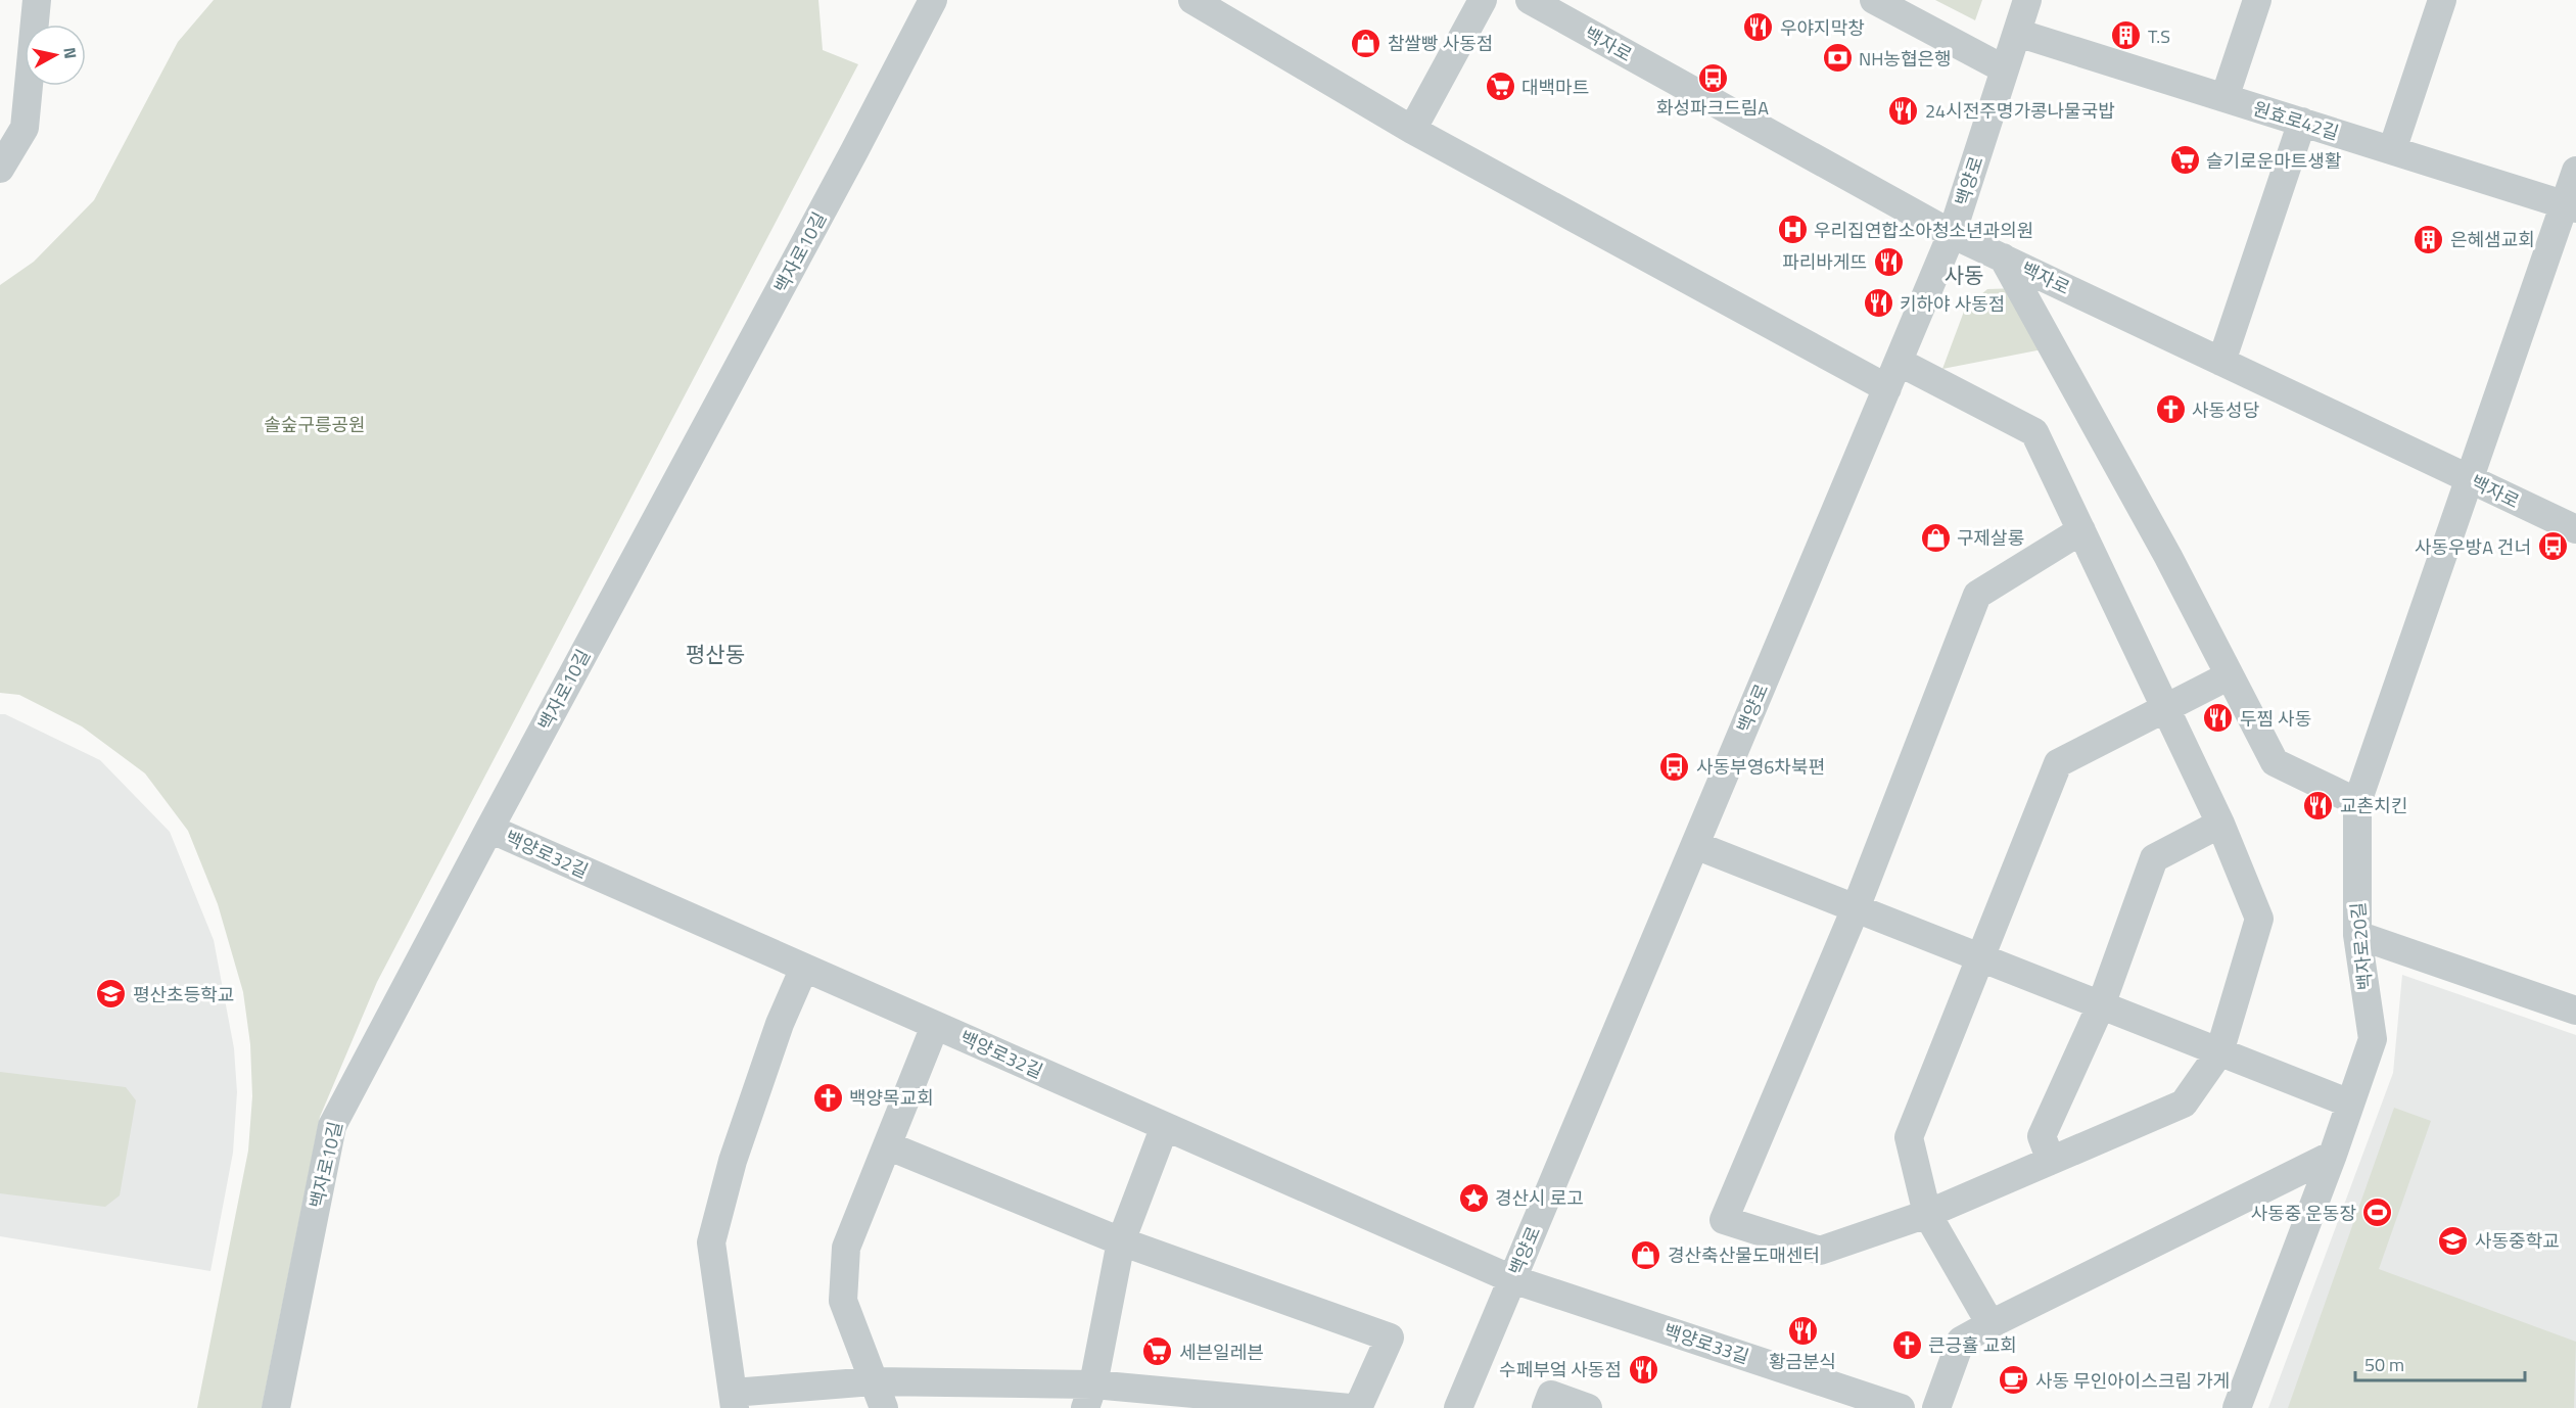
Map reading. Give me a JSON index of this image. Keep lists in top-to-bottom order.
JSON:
{
  "streets": {
    "street": [
      "백자로",
      "원효로42길",
      "백양로",
      "백자로10길",
      "백양로32길",
      "백자로20길",
      "백양로33길"
    ]
  },
  "crossings": [
    ["백자로", "백양로"],
    ["백자로", "백자로20길"],
    ["원효로42길", "백양로"],
    ["원효로42길", "백자로20길"],
    ["백양로", "백양로32길"],
    ["백양로", "백양로33길"],
    ["백자로10길", "백양로32길"],
    ["백양로32길", "백양로33길"]
  ],
  "districts": ["사동", "평산동"],
  "parks": ["솔숲구릉공원"],
  "places": {
    "restaurant": [
      "우야지막창",
      "24시전주명가콩나물국밥",
      "파리바게뜨",
      "키하야 사동점",
      "두찜 사동",
      "교촌치킨",
      "황금분식",
      "수페부엌 사동점"
    ],
    "building": ["T.S", "은혜샘교회"],
    "shop": ["참쌀빵 사동점", "구제살롱", "경산축산물도매센터"],
    "bank": ["NH농협은행"],
    "bus stop": ["화성파크드림A", "사동우방A 건너", "사동부영6차북편"],
    "supermarket": ["대백마트", "슬기로운마트생활", "세븐일레븐"],
    "hospital": ["우리집연합소아청소년과의원"],
    "church": ["사동성당", "백양목교회", "큰긍휼 교회"],
    "school or university": ["평산초등학교", "사동중학교"],
    "place": ["경산시 로고"],
    "sports": ["사동중 운동장"],
    "cafe": ["사동 무인아이스크림 가게"]
  },
  "scale_bar": "50 m",
  "north": "right"
}
